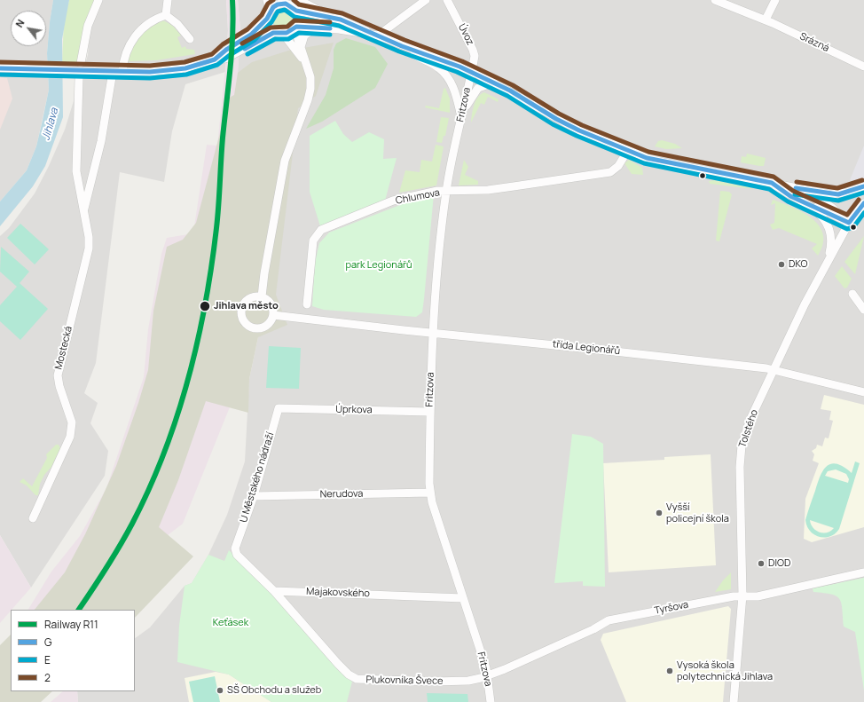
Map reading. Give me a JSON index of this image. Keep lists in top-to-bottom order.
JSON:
{
  "streets": {
    "street": [
      "Úvoz",
      "Srázná",
      "Fritzova",
      "Chlumova",
      "Mostecká",
      "třída Legionářů",
      "Úprkova",
      "Tolstého",
      "U Městského nádraží",
      "Nerudova",
      "Majakovského",
      "Tyršova",
      "Plukovníka Švece"
    ]
  },
  "crossings": [
    ["Úvoz", "Fritzova"],
    ["Fritzova", "Chlumova"],
    ["Fritzova", "třída Legionářů"],
    ["Fritzova", "Úprkova"],
    ["Fritzova", "Nerudova"],
    ["Fritzova", "Majakovského"],
    ["Fritzova", "Tyršova"],
    ["Fritzova", "Plukovníka Švece"],
    ["třída Legionářů", "Tolstého"],
    ["Úprkova", "U Městského nádraží"],
    ["Tolstého", "Tyršova"],
    ["U Městského nádraží", "Nerudova"],
    ["U Městského nádraží", "Majakovského"],
    ["U Městského nádraží", "Plukovníka Švece"],
    ["Majakovského", "Plukovníka Švece"],
    ["Tyršova", "Plukovníka Švece"]
  ],
  "water": ["Jihlava"],
  "parks": ["park Legionářů", "Keťásek"],
  "places": [
    "DKO",
    "Jihlava město",
    "Vyšší policejní škola",
    "DIOD",
    "Vysoká škola polytechnická Jihlava",
    "SŠ Obchodu a služeb"
  ],
  "lines": [
    "rail line R11",
    "transit line 2",
    "transit line G",
    "transit line E"
  ],
  "legend": [
    "Railway R11",
    "G",
    "E",
    "2"
  ],
  "north": "top left"
}
